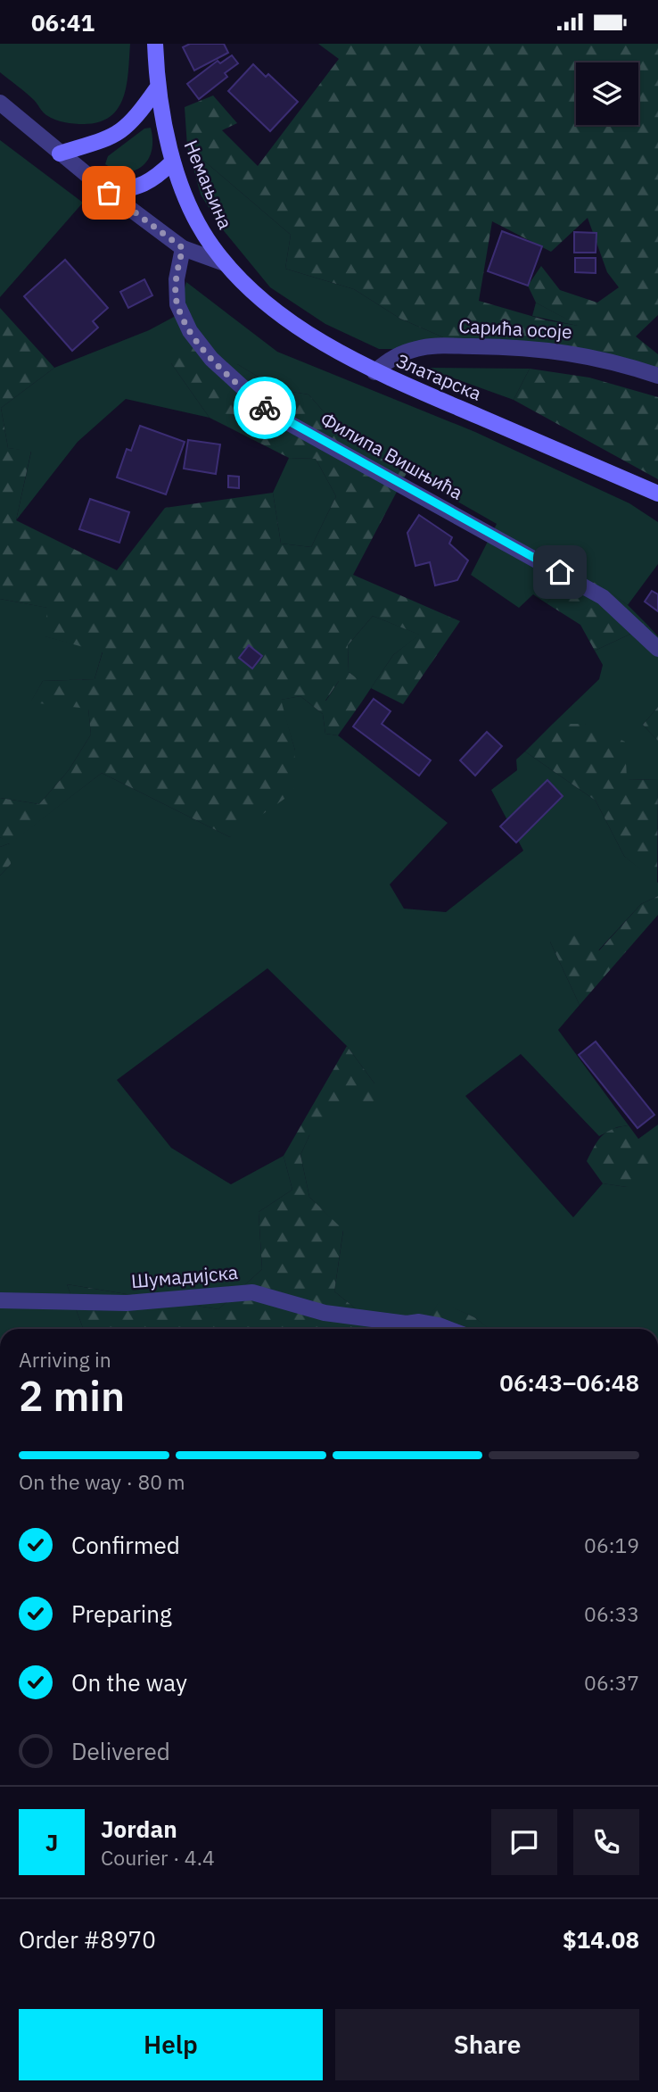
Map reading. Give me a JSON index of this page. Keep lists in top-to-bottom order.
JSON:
{
  "streets": {
    "main road": ["Немањина", "Златарска"],
    "street": ["Сарића осоје", "Филипа Вишњића", "Шумадијска"]
  },
  "crossings": [
    ["Немањина", "Златарска"],
    ["Сарића осоје", "Златарска"]
  ],
  "page": {
    "status": "06:41",
    "heading": ["2 min", "Arriving in", "06:43–06:48"],
    "panel": [
      "Jordan",
      "Courier · 4.4",
      "Order #8970",
      "$14.08"
    ],
    "bar": "On the way · 80 m",
    "list": [
      ["Confirmed", "06:19"],
      ["Preparing", "06:33"],
      ["On the way", "06:37"],
      "Delivered"
    ],
    "round": "J",
    "buttons": ["Help", "Share"]
  }
}
